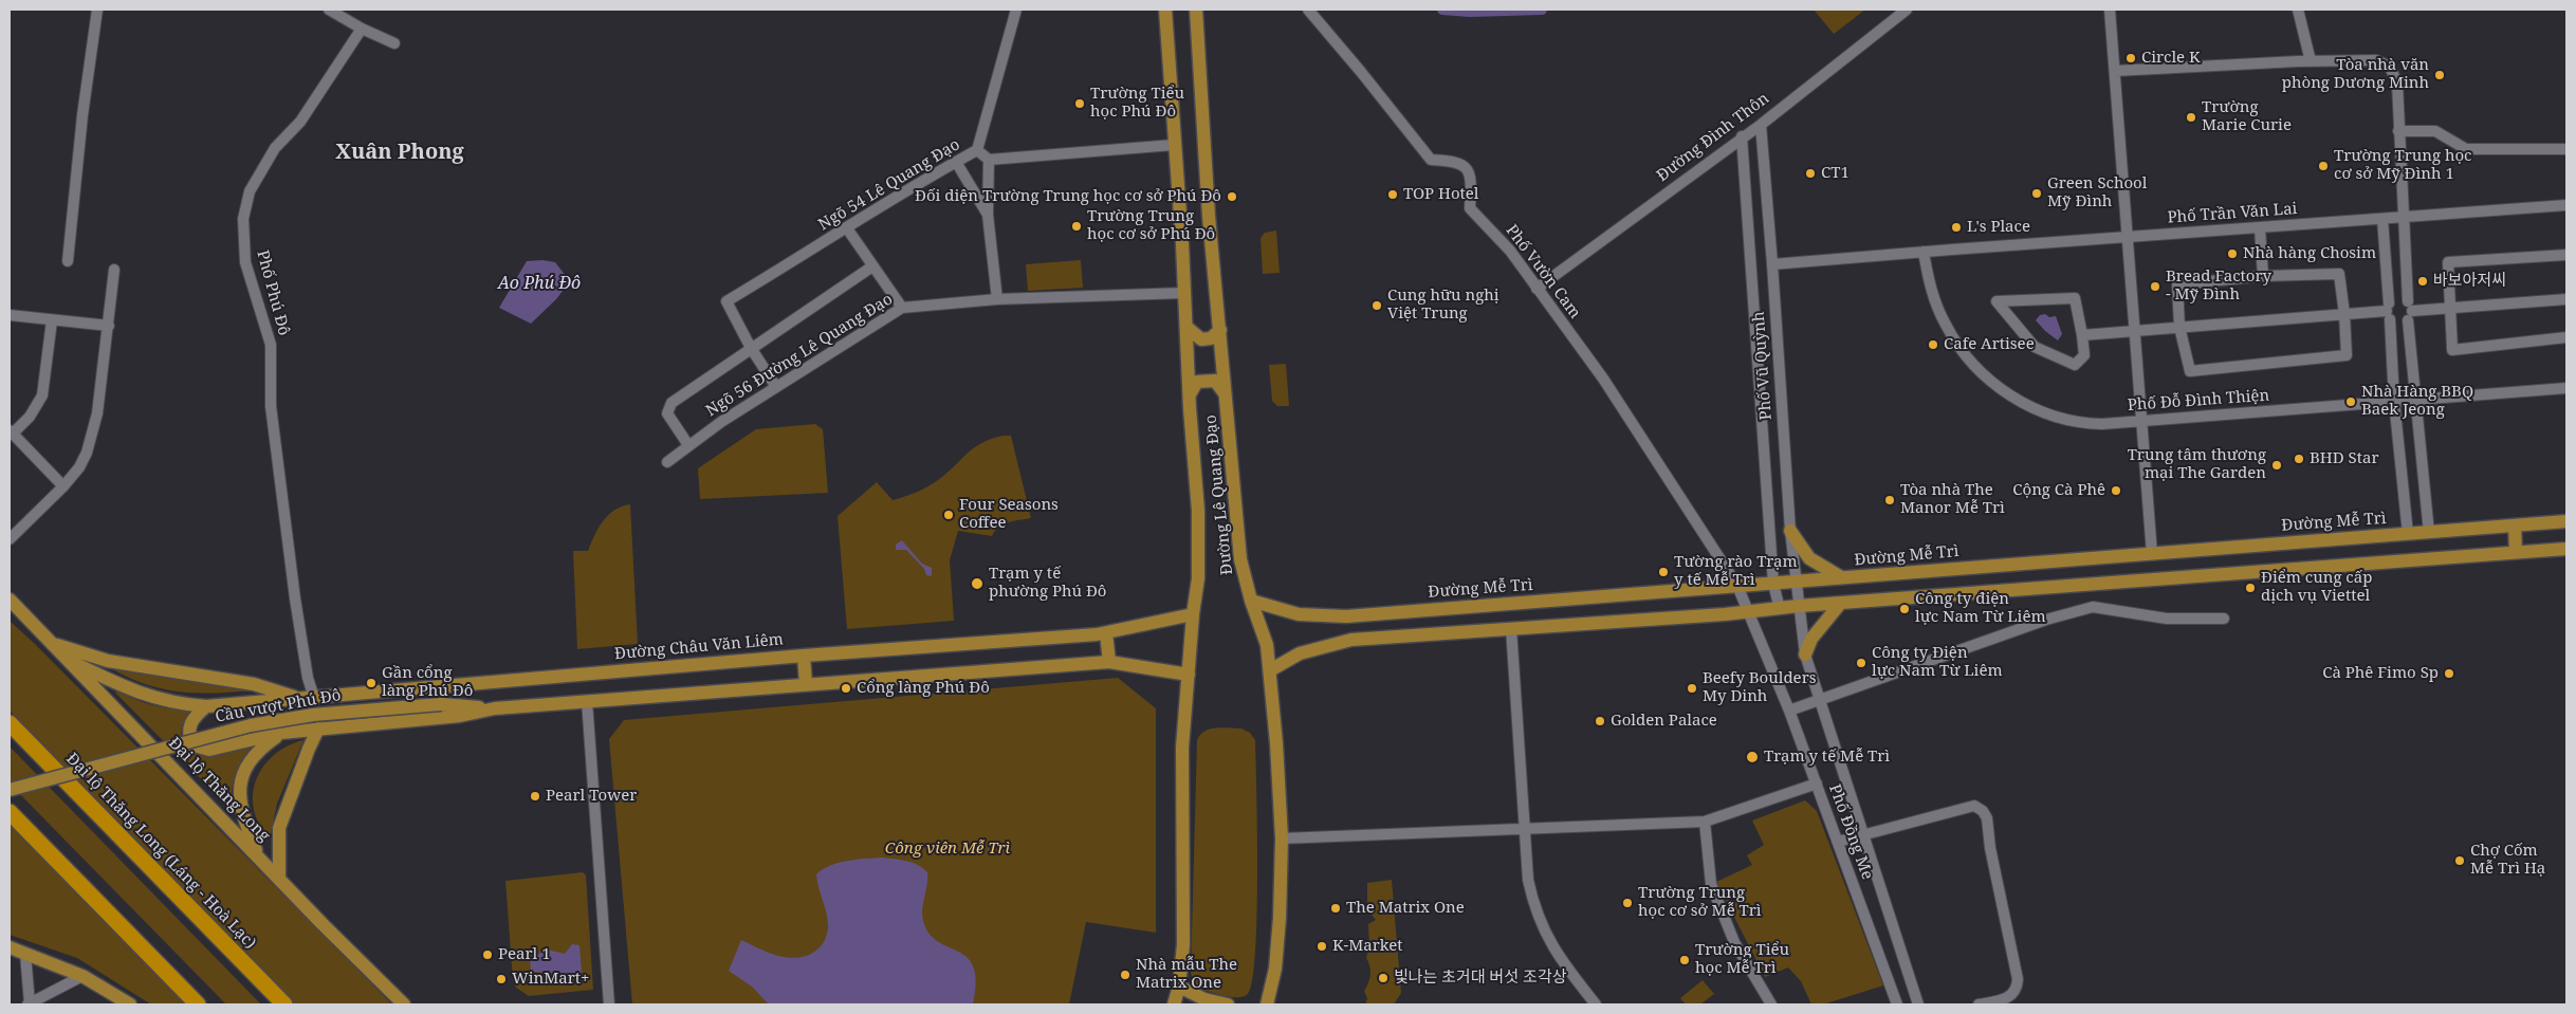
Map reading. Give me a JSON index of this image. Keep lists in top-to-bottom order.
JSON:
{
  "streets": {
    "highway": ["Đại lộ Thăng Long (Láng - Hoà Lạc)"],
    "main road": [
      "Đường Lê Quang Đạo",
      "Đường Mễ Trì",
      "Đường Châu Văn Liêm",
      "Cầu vượt Phú Đô",
      "Đại lộ Thăng Long"
    ],
    "street": [
      "Đường Đình Thôn",
      "Ngõ 54 Lê Quang Đạo",
      "Phố Trần Văn Lai",
      "Phố Vườn Cam",
      "Phố Phú Đô",
      "Ngõ 56 Đường Lê Quang Đạo",
      "Phố Vũ Quỳnh",
      "Phố Đỗ Đình Thiện",
      "Phố Đồng Me"
    ]
  },
  "crossings": [
    ["Đường Đình Thôn", "Phố Vườn Cam"],
    ["Đường Đình Thôn", "Phố Vũ Quỳnh"],
    ["Ngõ 54 Lê Quang Đạo", "Ngõ 56 Đường Lê Quang Đạo"],
    ["Phố Trần Văn Lai", "Phố Vũ Quỳnh"],
    ["Phố Trần Văn Lai", "Phố Đỗ Đình Thiện"],
    ["Phố Vườn Cam", "Đường Mễ Trì"],
    ["Phố Vườn Cam", "Phố Đồng Me"],
    ["Phố Phú Đô", "Đường Châu Văn Liêm"],
    ["Ngõ 56 Đường Lê Quang Đạo", "Đường Lê Quang Đạo"],
    ["Phố Vũ Quỳnh", "Đường Mễ Trì"],
    ["Phố Vũ Quỳnh", "Phố Đồng Me"],
    ["Đường Lê Quang Đạo", "Đường Mễ Trì"],
    ["Đường Lê Quang Đạo", "Đường Châu Văn Liêm"],
    ["Đường Châu Văn Liêm", "Đại lộ Thăng Long"]
  ],
  "districts": ["Xuân Phong"],
  "water": ["Ao Phú Đô"],
  "parks": ["Công viên Mễ Trì"],
  "places": [
    "Circle K",
    "Tòa nhà văn phòng Dương Minh",
    "Trường Tiểu học Phú Đô",
    "Trường Marie Curie",
    "Trường Trung học cơ sở Mỹ Đình 1",
    "CT1",
    "Green School Mỹ Đình",
    "TOP Hotel",
    "Đối diện Trường Trung học cơ sở Phú Đô",
    "Trường Trung học cơ sở Phú Đô",
    "L's Place",
    "Nhà hàng Chosim",
    "바보아저씨",
    "Bread Factory - Mỹ Đình",
    "Cung hữu nghị Việt Trung",
    "Cafe Artisee",
    "Nhà Hàng BBQ Baek Jeong",
    "BHD Star",
    "Trung tâm thương mại The Garden",
    "Cộng Cà Phê",
    "Tòa nhà The Manor Mễ Trì",
    "Four Seasons Coffee",
    "Tường rào Trạm y tế Mễ Trì",
    "Trạm y tế phường Phú Đô",
    "Điểm cung cấp dịch vụ Viettel",
    "Công ty điện lực Nam Từ Liêm",
    "Công ty Điện lực Nam Từ Liêm",
    "Cà Phê Fimo Sp",
    "Gần cổng làng Phú Đô",
    "Cổng làng Phú Đô",
    "Beefy Boulders My Dinh",
    "Golden Palace",
    "Trạm y tế Mễ Trì",
    "Pearl Tower",
    "Chợ Cốm Mễ Trì Hạ",
    "Trường Trung học cơ sở Mễ Trì",
    "The Matrix One",
    "K-Market",
    "Pearl 1",
    "Trường Tiểu học Mễ Trì",
    "Nhà mẫu The Matrix One",
    "빛나는 초거대 버섯 조각상",
    "WinMart+"
  ]
}
